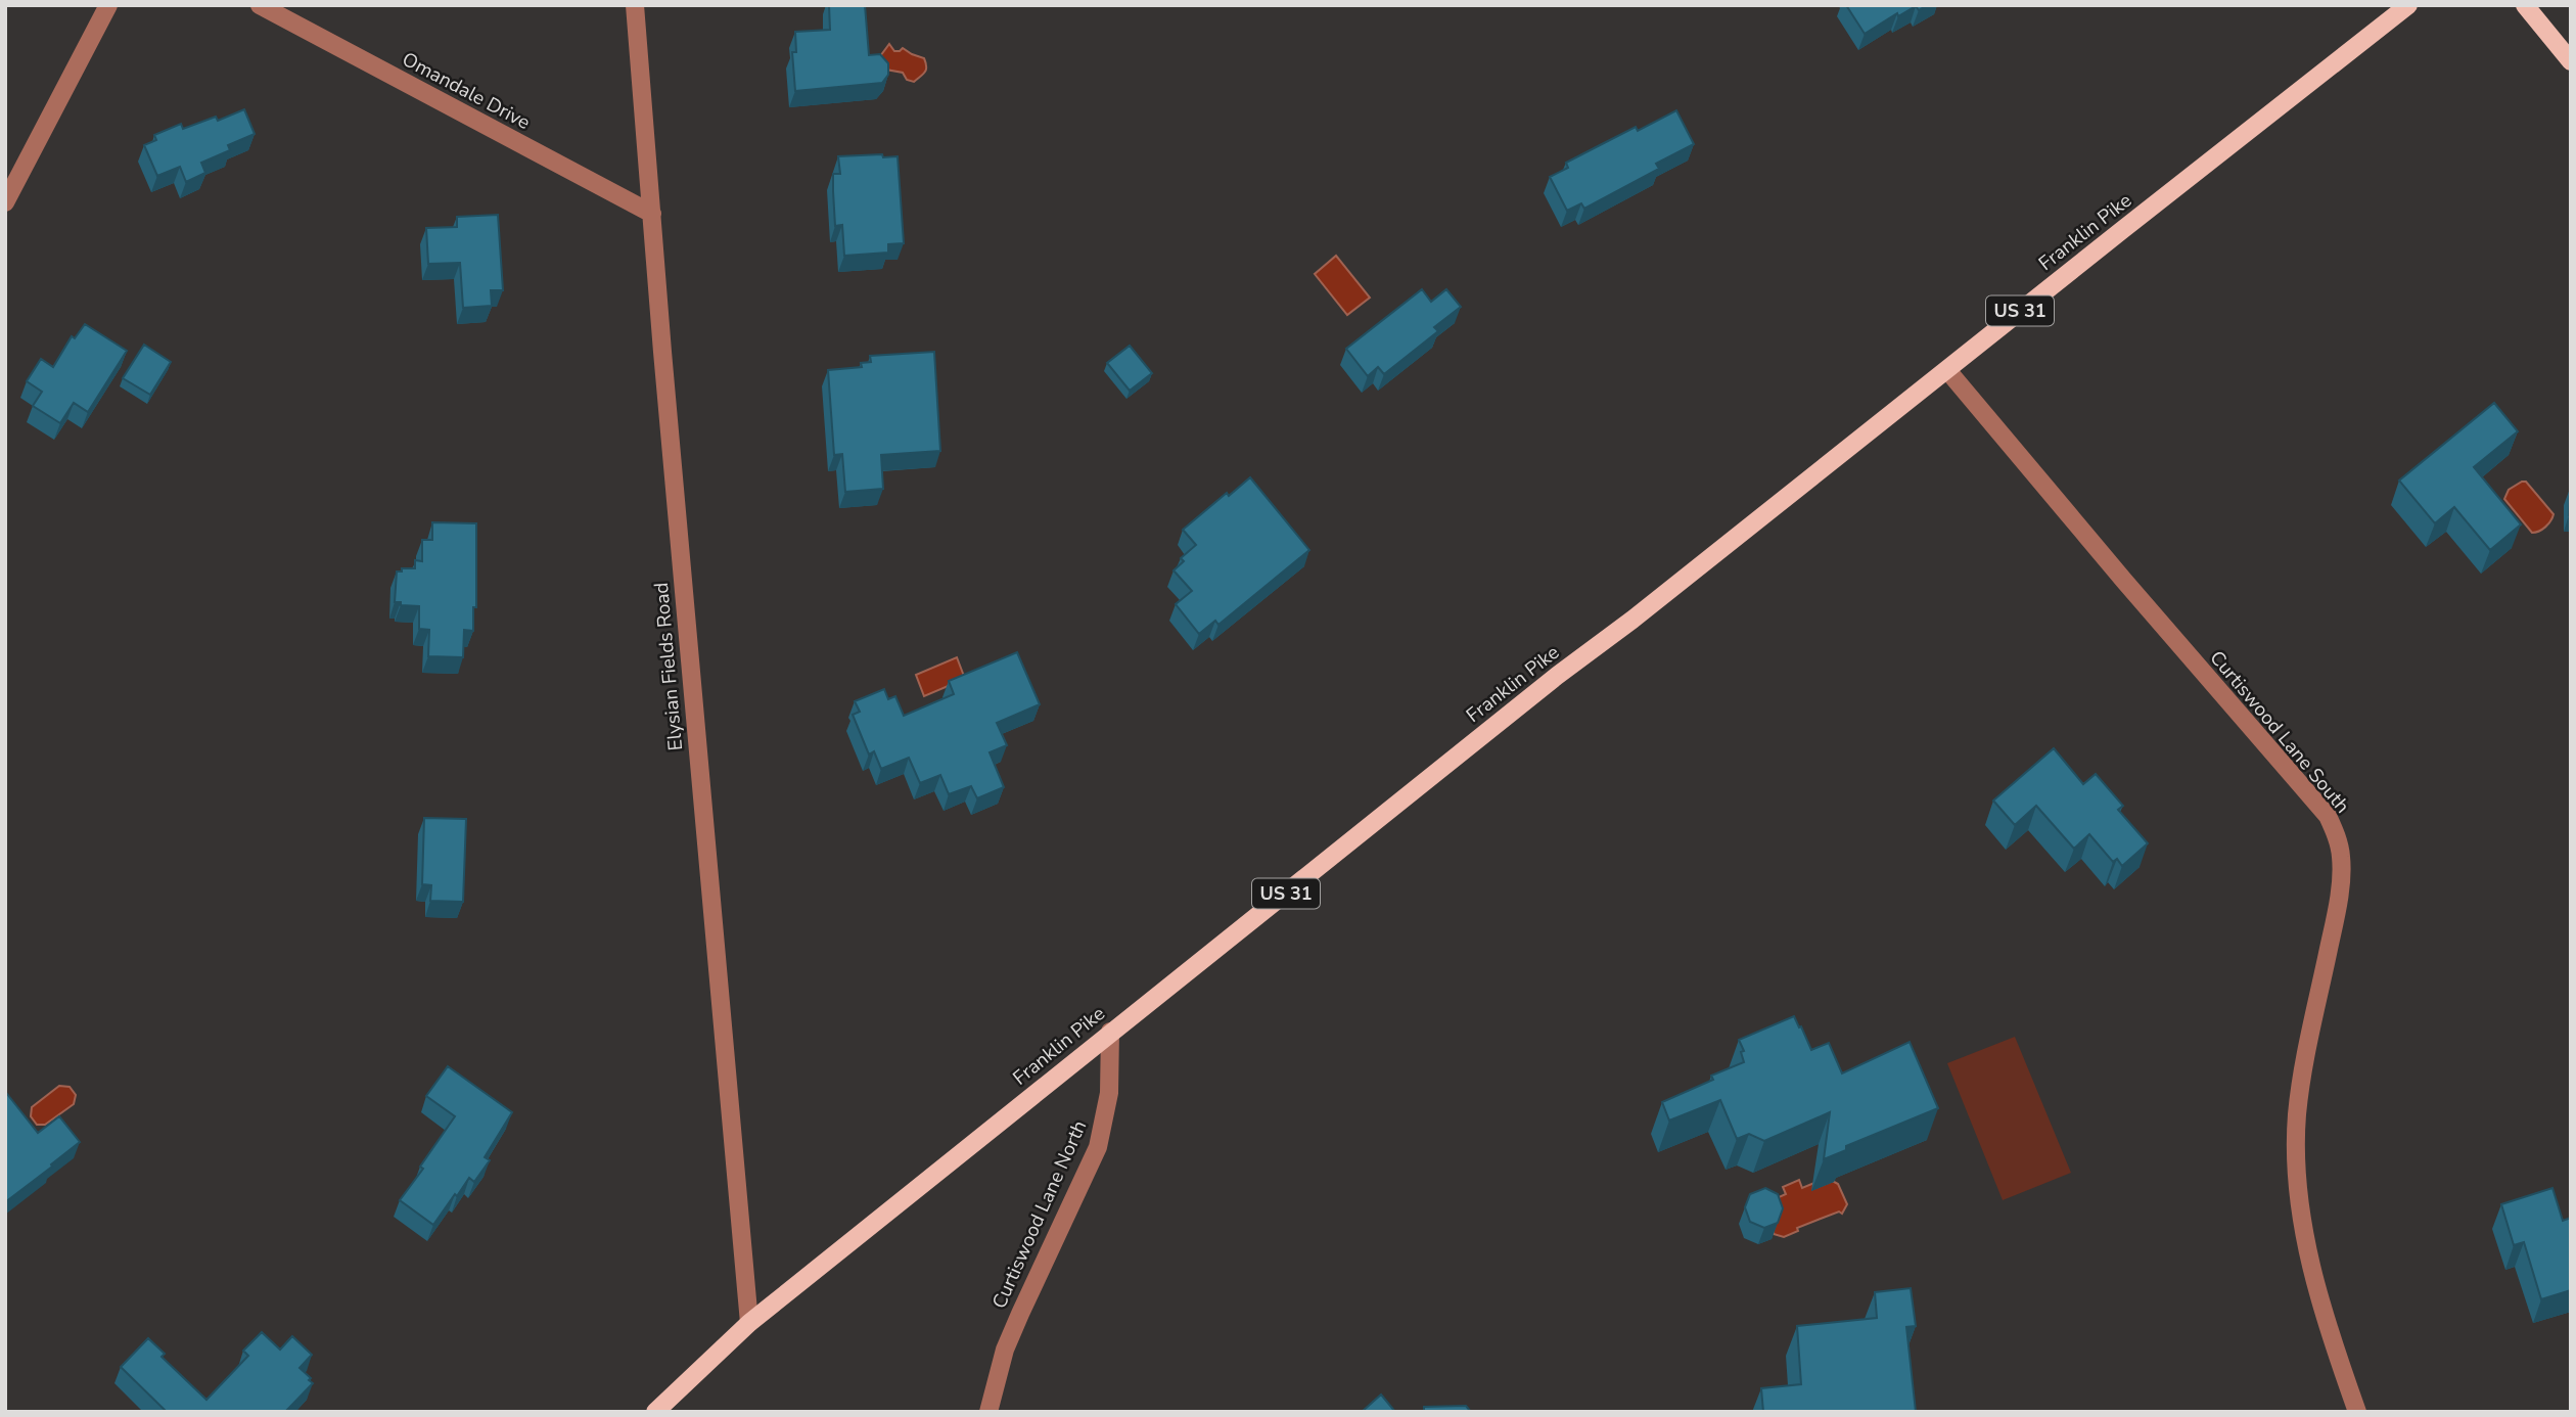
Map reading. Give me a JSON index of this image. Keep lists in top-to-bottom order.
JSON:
{
  "streets": {
    "main road": ["Franklin Pike", "US 31"],
    "street": [
      "Omandale Drive",
      "Elysian Fields Road",
      "Curtiswood Lane South",
      "Curtiswood Lane North"
    ]
  },
  "crossings": [
    ["Omandale Drive", "Elysian Fields Road"],
    ["Franklin Pike", "Elysian Fields Road"],
    ["Franklin Pike", "Curtiswood Lane South"],
    ["Franklin Pike", "Curtiswood Lane North"]
  ]
}
